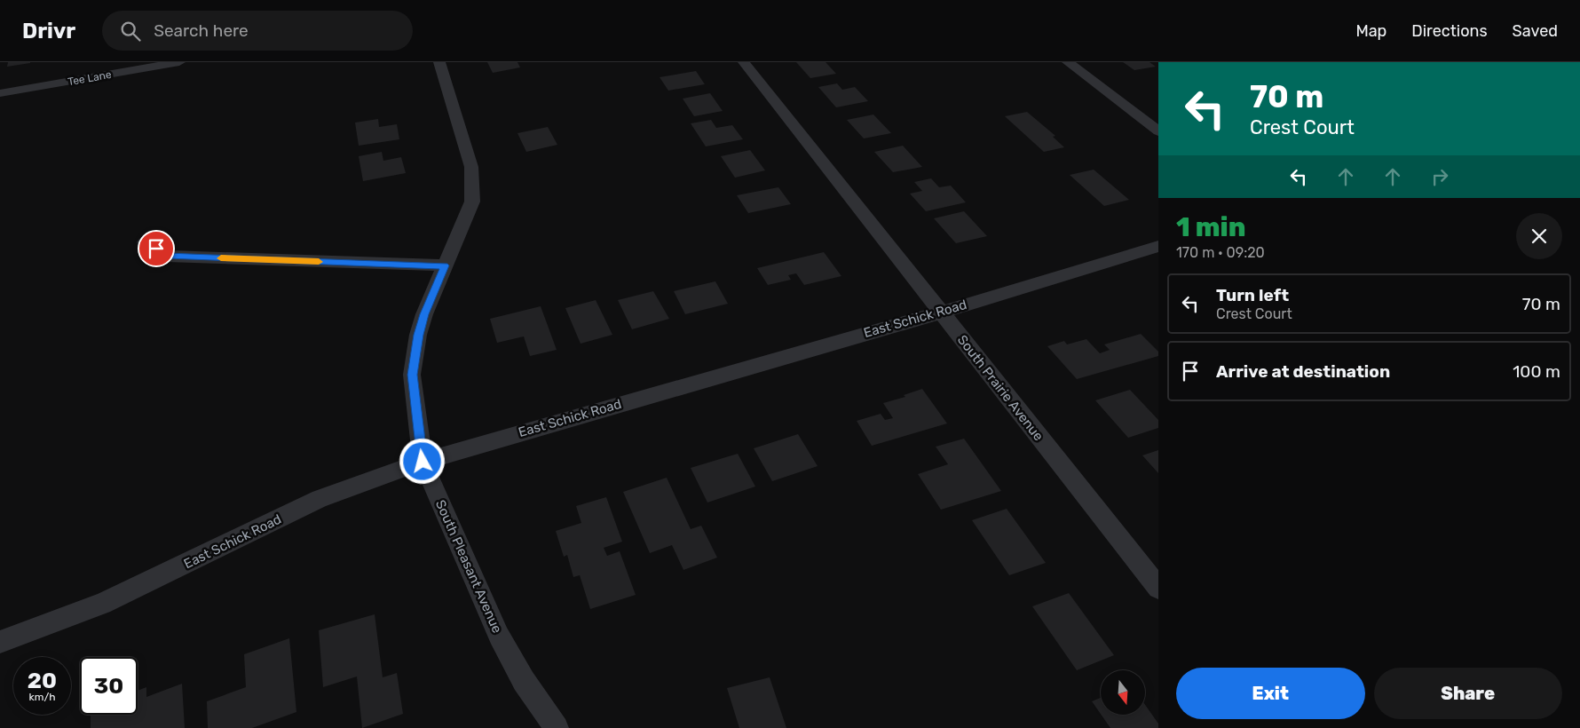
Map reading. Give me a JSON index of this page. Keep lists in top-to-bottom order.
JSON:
{
  "streets": {
    "street": [
      "Tee Lane",
      "East Schick Road",
      "South Prairie Avenue",
      "South Pleasant Avenue"
    ]
  },
  "crossings": [
    ["East Schick Road", "South Prairie Avenue"],
    ["East Schick Road", "South Pleasant Avenue"]
  ],
  "north": "bottom",
  "page": {
    "header": "Drivr",
    "search": "Search here",
    "nav": ["Map", "Directions", "Saved"],
    "turn": ["70 m", "Crest Court"],
    "heading": ["1 min", "170 m · 09:20"],
    "list": [
      {
        "name": "Turn left",
        "note": "Crest Court",
        "value": "70 m"
      },
      {
        "name": "Arrive at destination",
        "value": "100 m"
      }
    ],
    "speed": "20 km/h",
    "limit": "30",
    "buttons": ["Exit", "Share"]
  }
}
